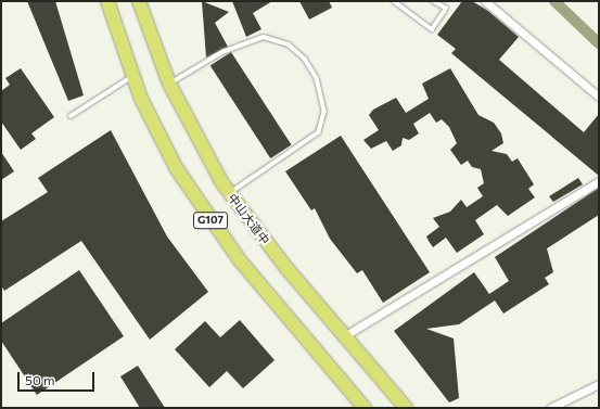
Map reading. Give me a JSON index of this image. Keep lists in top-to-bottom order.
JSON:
{
  "streets": {
    "highway": ["中山大道中", "G107"]
  },
  "scale_bar": "50 m"
}
